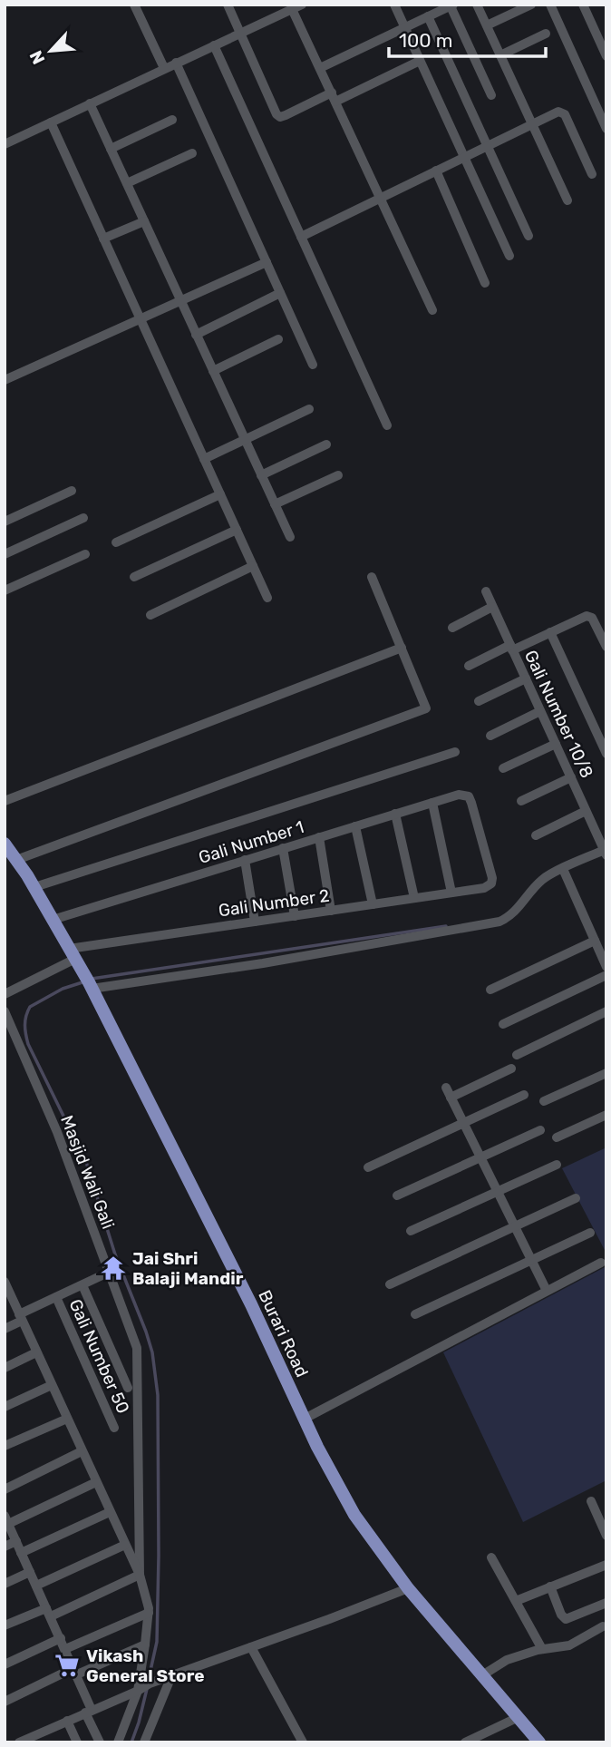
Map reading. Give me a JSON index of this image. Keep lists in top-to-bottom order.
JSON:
{
  "streets": {
    "main road": ["Burari Road"],
    "street": [
      "Gali Number 10/8",
      "Gali Number 1",
      "Gali Number 2",
      "Masjid Wali Gali",
      "Gali Number 50"
    ]
  },
  "crossings": [
    ["Gali Number 1", "Gali Number 2"],
    ["Gali Number 1", "Burari Road"],
    ["Gali Number 2", "Burari Road"],
    ["Masjid Wali Gali", "Gali Number 50"]
  ],
  "places": {
    "temple": ["Jai Shri Balaji Mandir"],
    "supermarket": ["Vikash General Store"]
  },
  "scale_bar": "100 m",
  "north": "bottom left"
}
